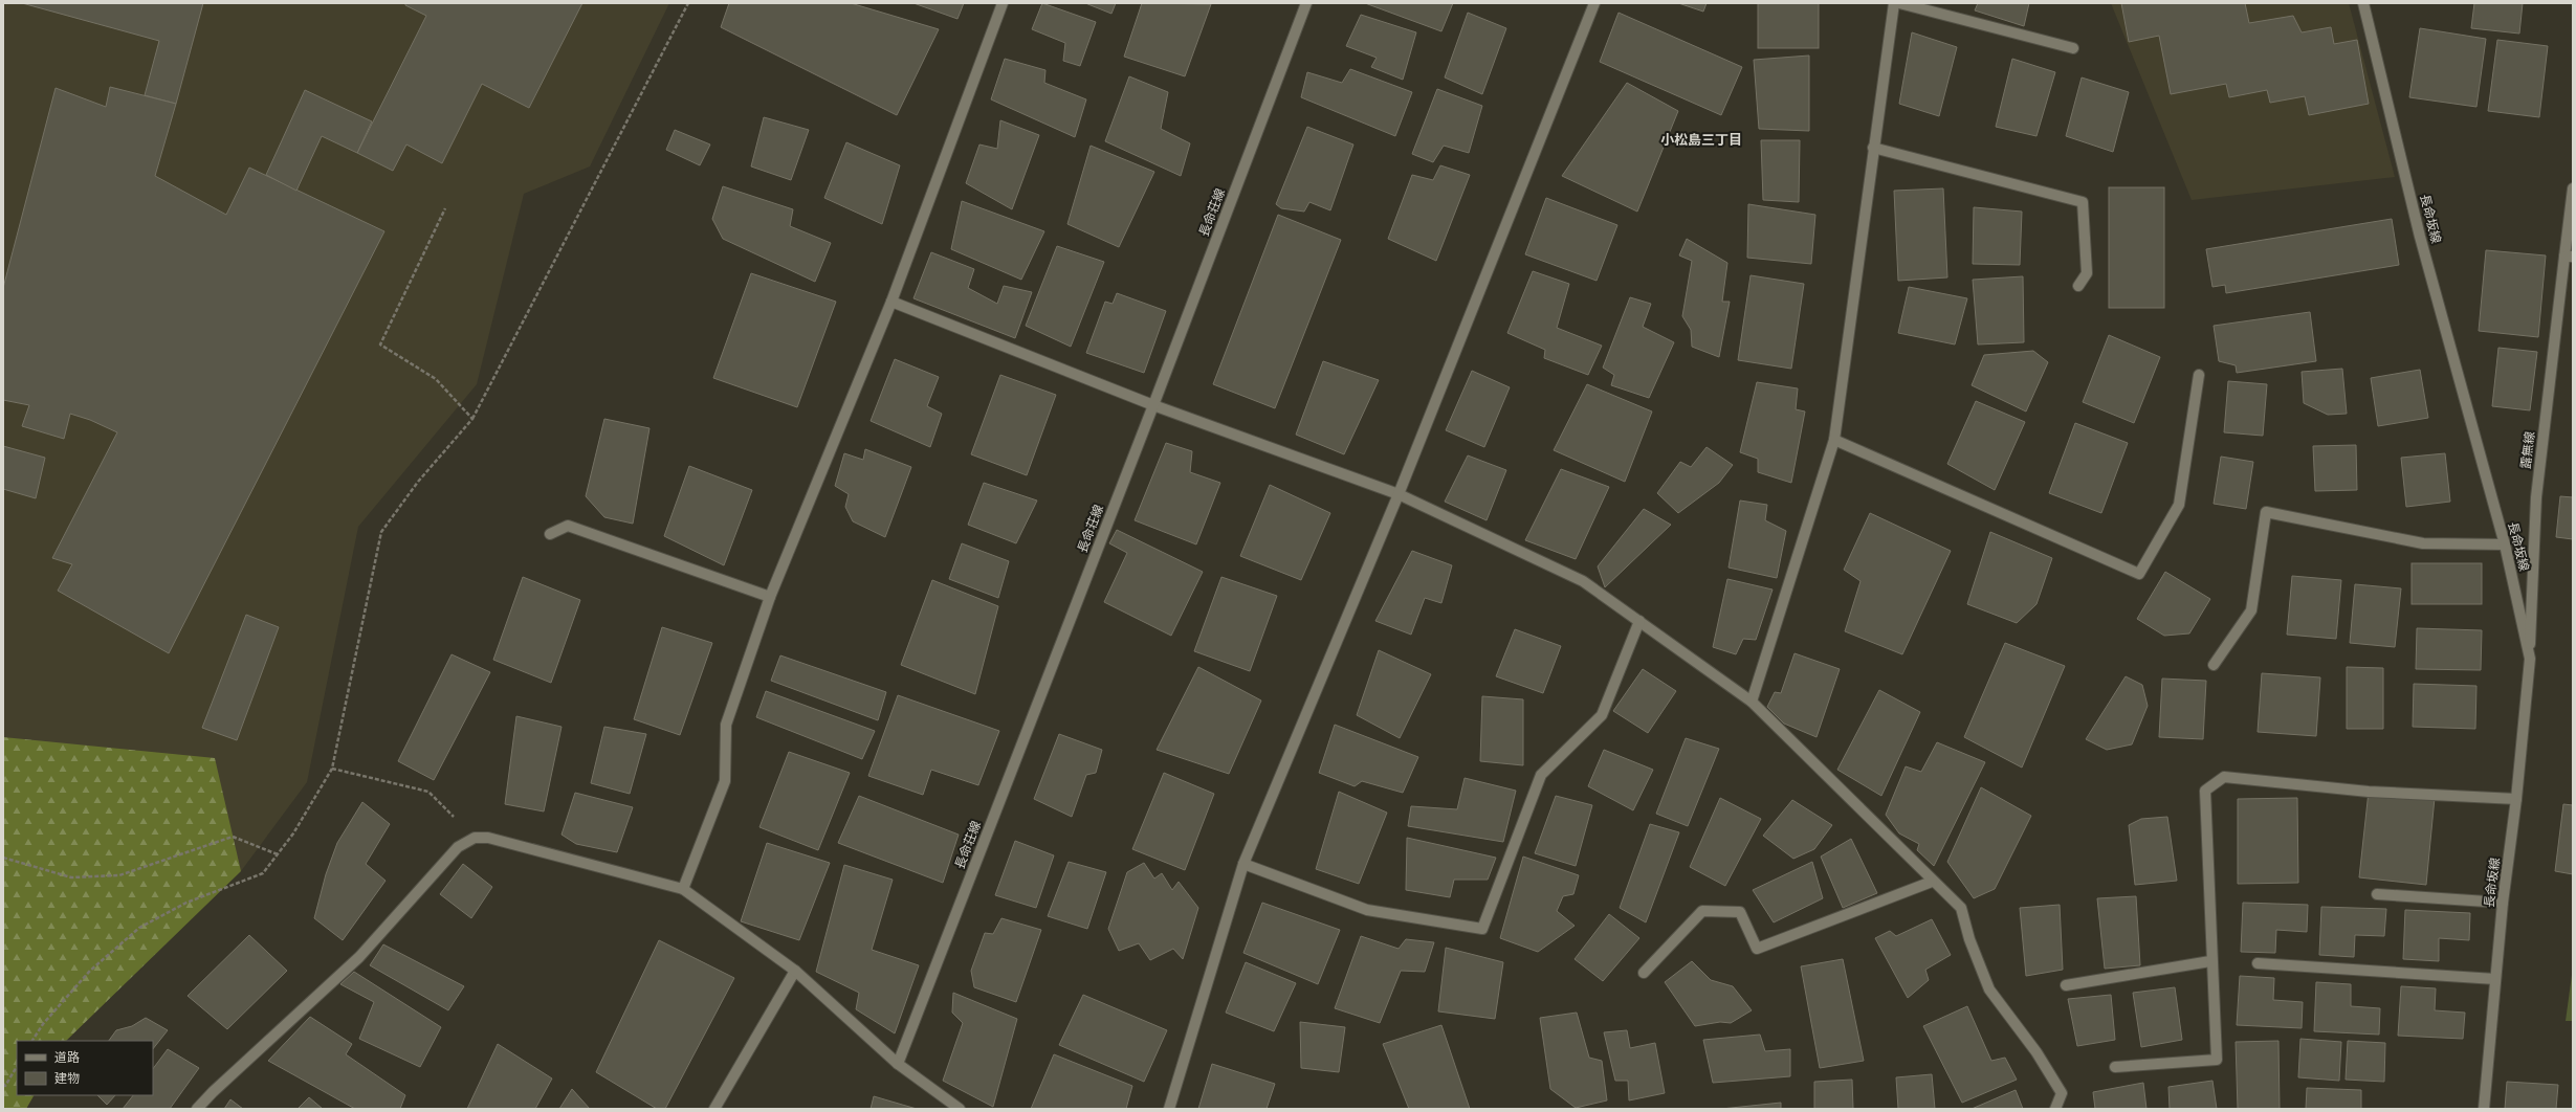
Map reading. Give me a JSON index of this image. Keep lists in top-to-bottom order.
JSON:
{
  "streets": {
    "street": ["長命荘線", "長命坂線", "露無線"]
  },
  "crossings": [
    ["長命坂線", "露無線"]
  ],
  "districts": ["小松島三丁目"],
  "legend": ["道路", "建物"]
}
